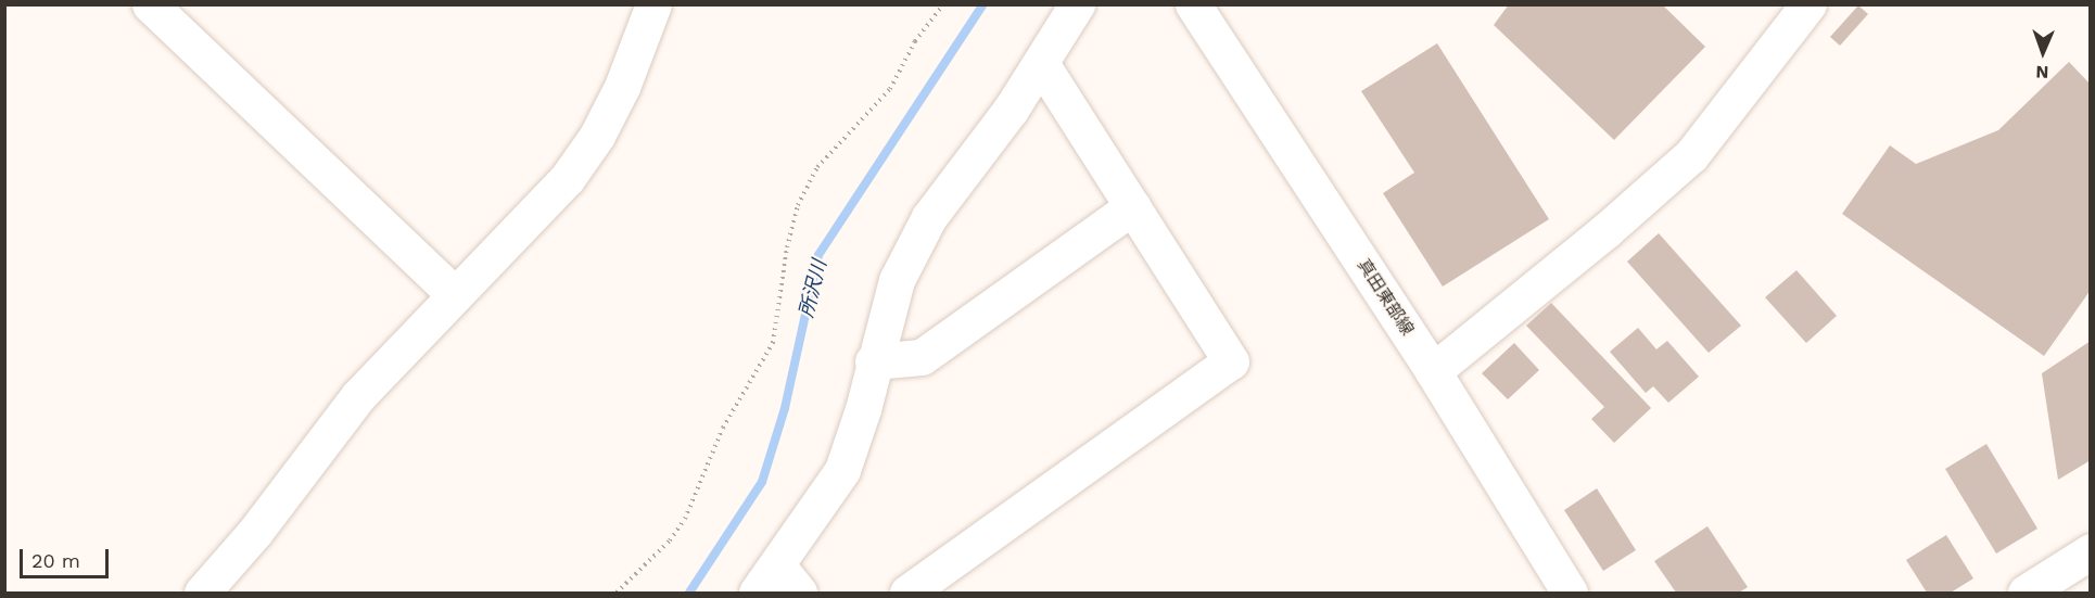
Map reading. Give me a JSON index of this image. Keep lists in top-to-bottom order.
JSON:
{
  "streets": {
    "street": ["真田東部線"]
  },
  "water": ["所沢川"],
  "scale_bar": "20 m",
  "north": "bottom"
}
